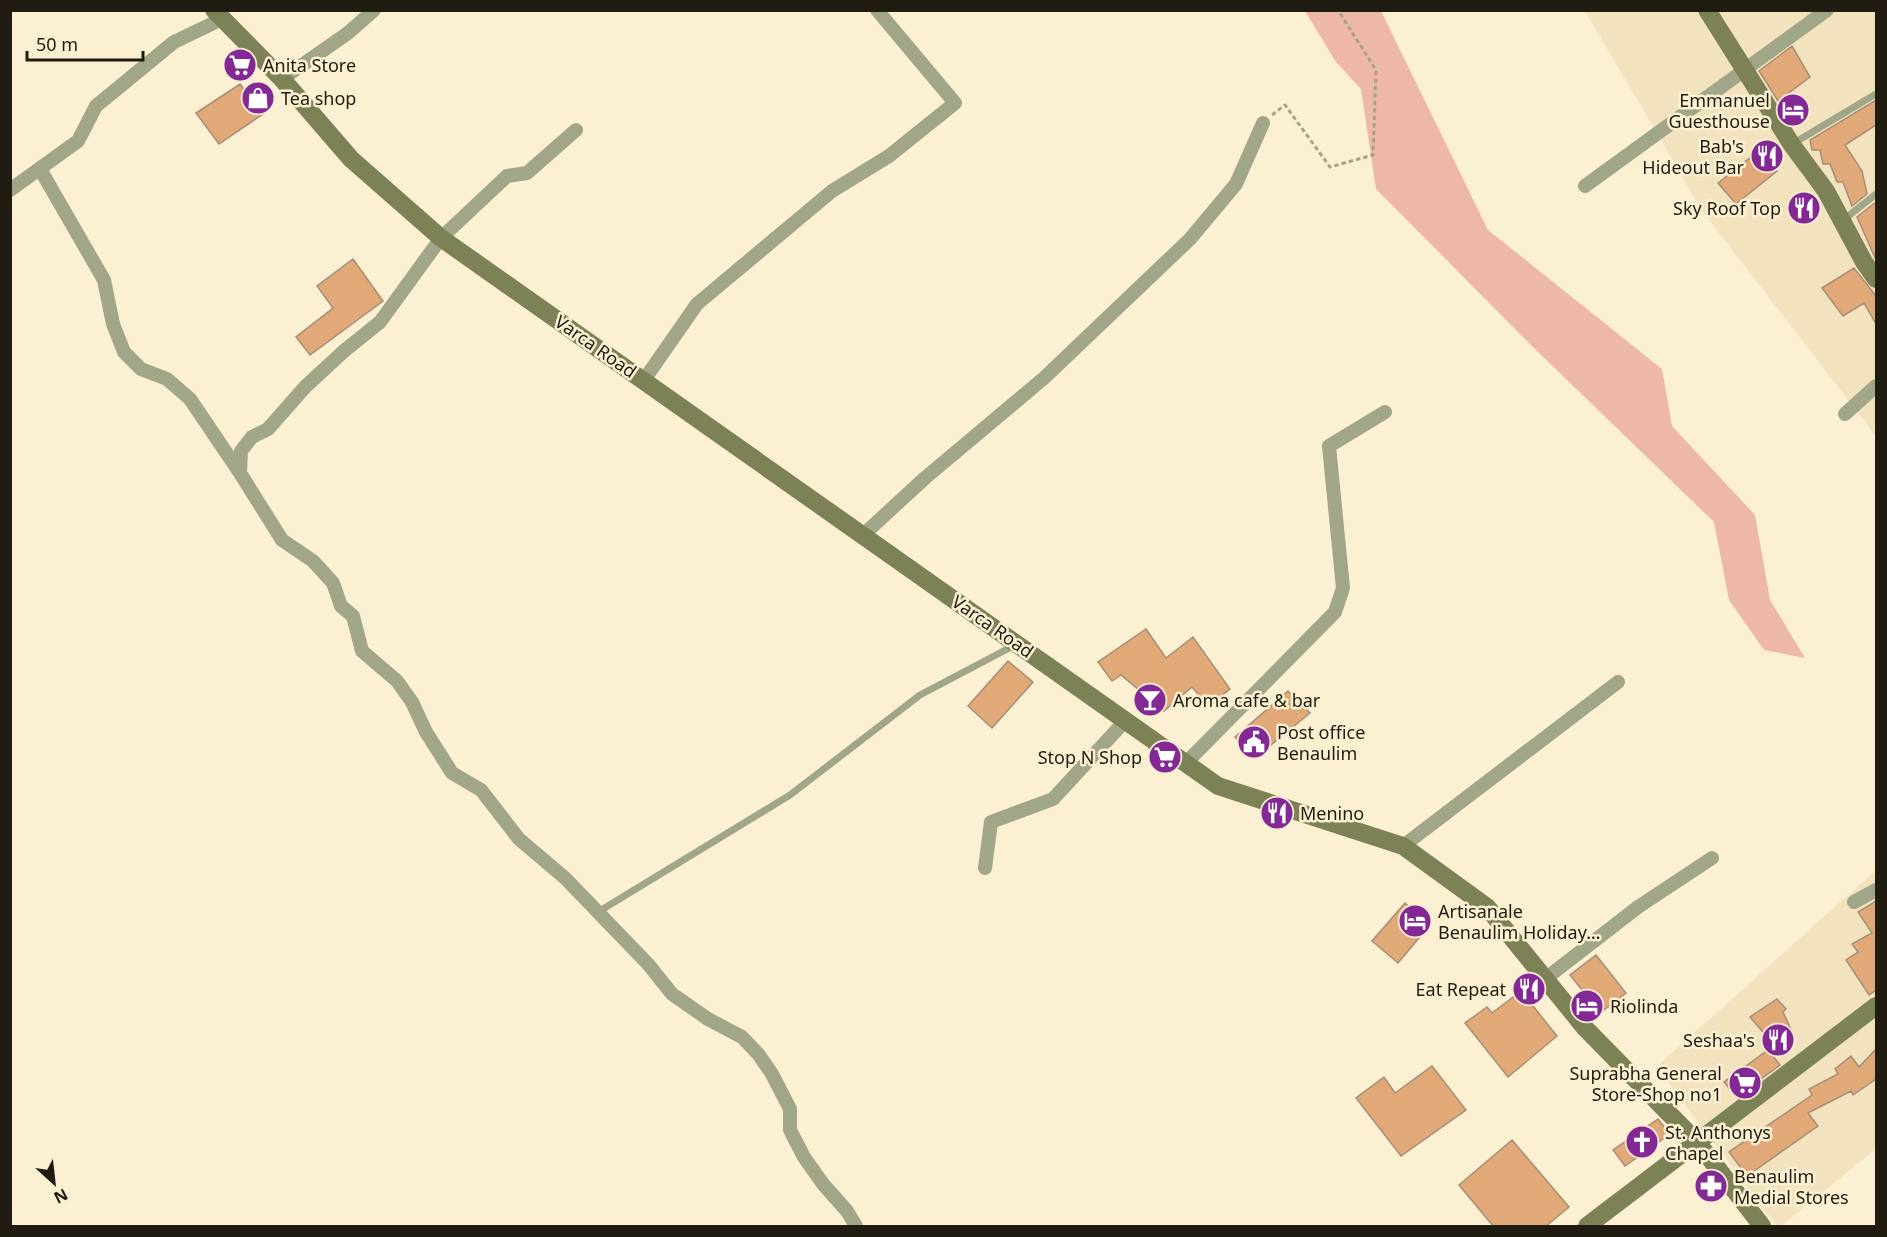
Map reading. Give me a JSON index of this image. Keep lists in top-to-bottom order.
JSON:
{
  "streets": {
    "main road": ["Varca Road"]
  },
  "places": {
    "supermarket": ["Anita Store", "Stop N Shop", "Suprabha General Store-Shop no1"],
    "shop": ["Tea shop"],
    "hotel": ["Emmanuel Guesthouse", "Artisanale Benaulim Holiday…", "Riolinda"],
    "restaurant": [
      "Bab's Hideout Bar",
      "Sky Roof Top",
      "Menino",
      "Eat Repeat",
      "Seshaa's"
    ],
    "bar": ["Aroma cafe & bar"],
    "public building": ["Post office Benaulim"],
    "church": ["St. Anthonys Chapel"],
    "pharmacy": ["Benaulim Medial Stores"]
  },
  "scale_bar": "50 m",
  "north": "bottom right"
}
